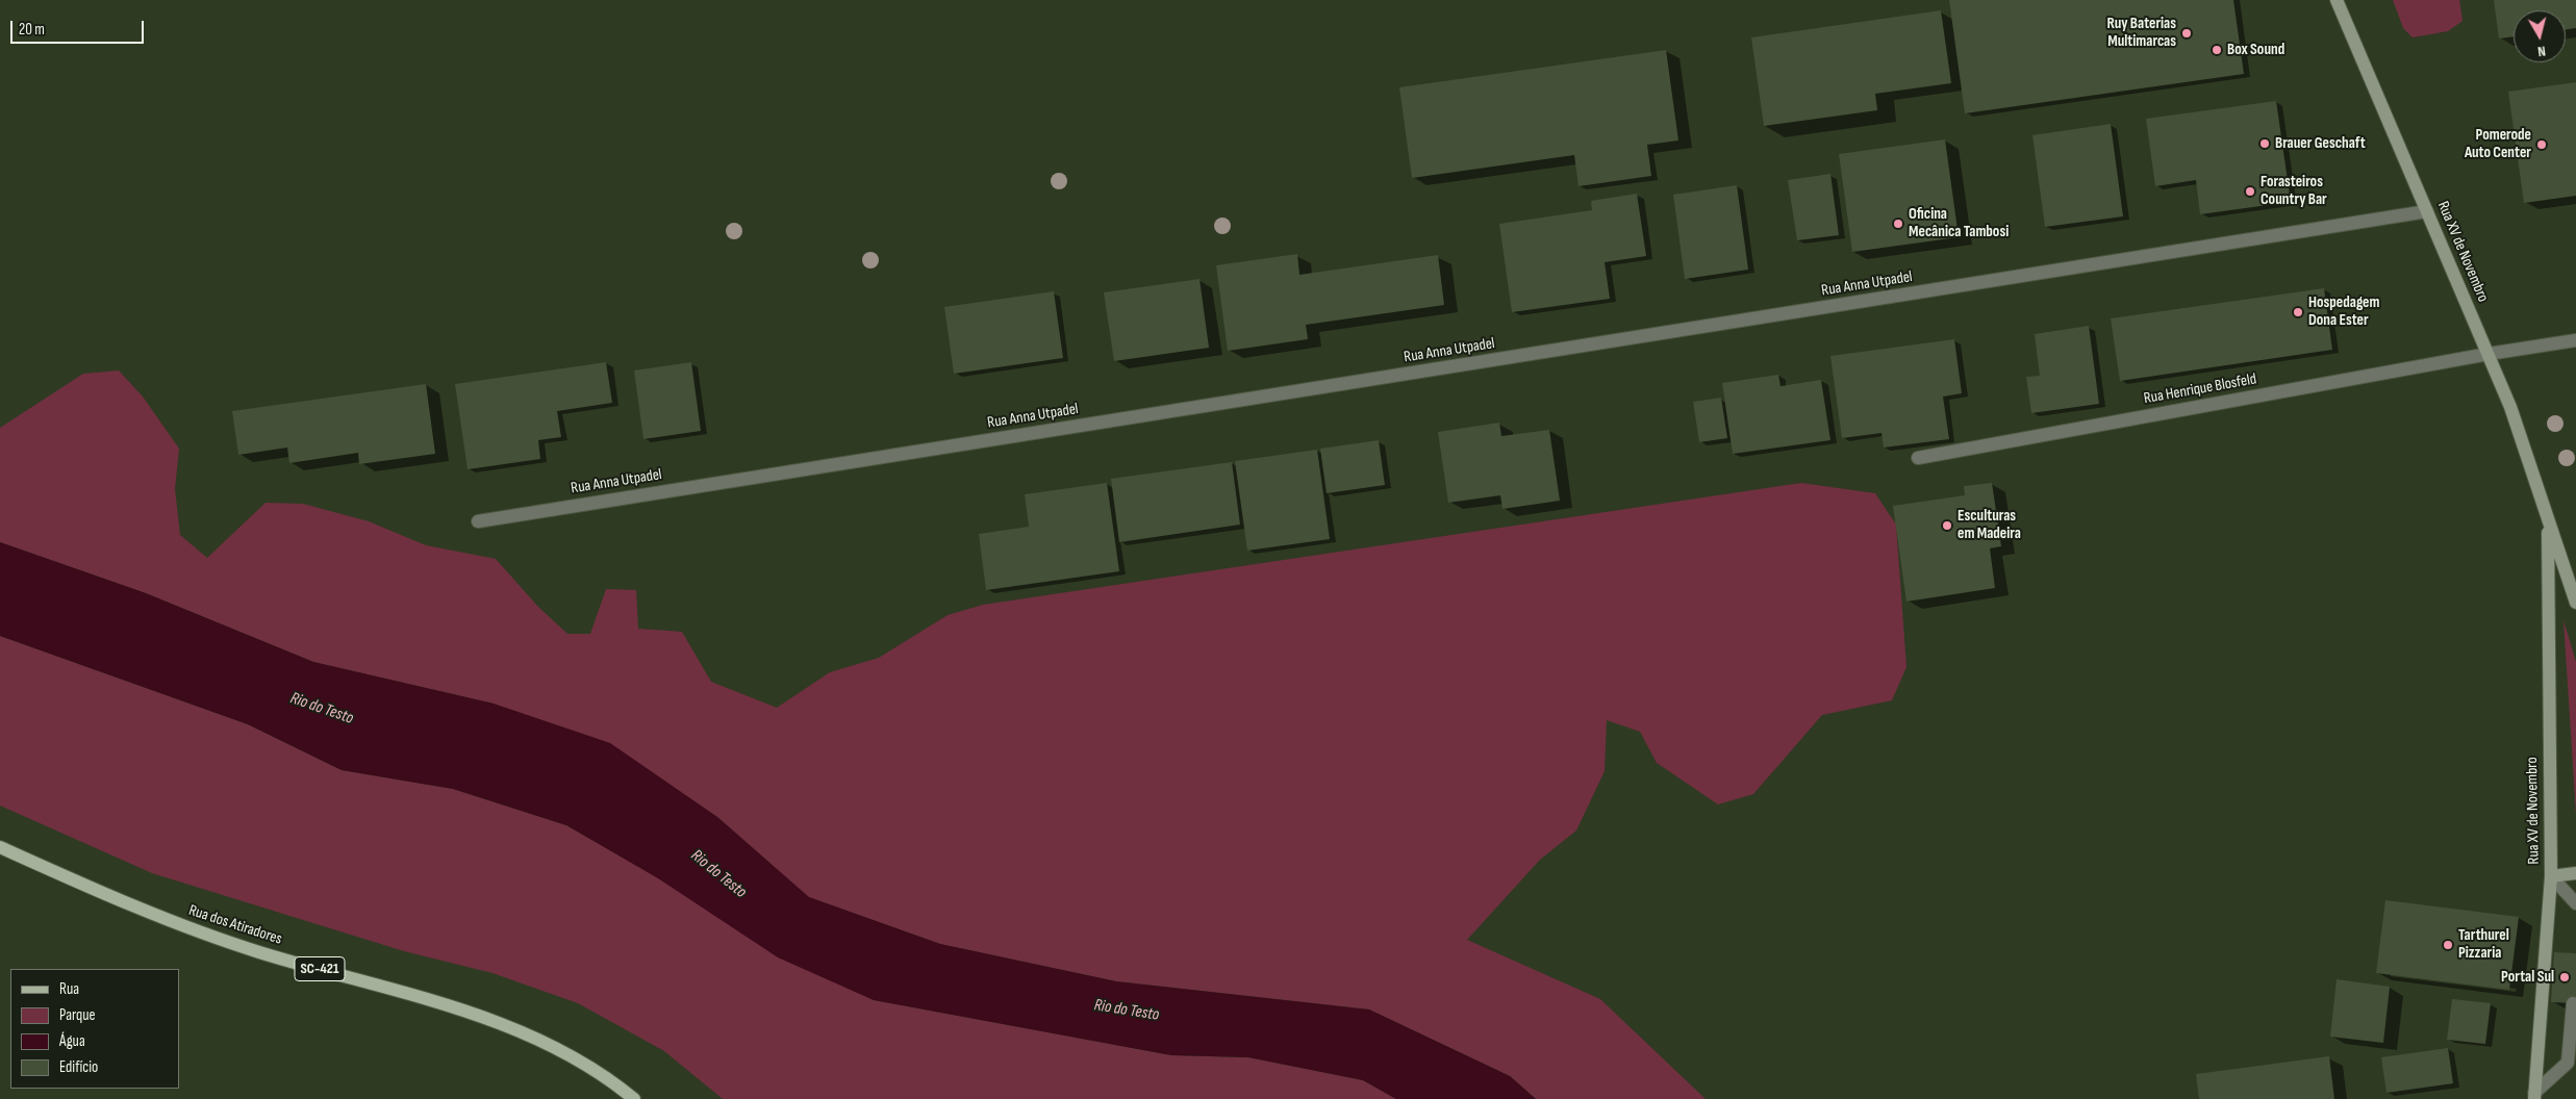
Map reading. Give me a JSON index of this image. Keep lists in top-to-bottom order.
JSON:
{
  "streets": {
    "main road": ["Rua XV de Novembro", "Rua dos Atiradores", "SC-421"],
    "street": ["Rua Anna Utpadel", "Rua Henrique Blosfeld"]
  },
  "crossings": [
    ["Rua XV de Novembro", "Rua Anna Utpadel"],
    ["Rua XV de Novembro", "Rua Henrique Blosfeld"]
  ],
  "water": ["Rio do Testo"],
  "places": [
    "Ruy Baterias Multimarcas",
    "Box Sound",
    "Brauer Geschaft",
    "Pomerode Auto Center",
    "Forasteiros Country Bar",
    "Oficina Mecânica Tambosi",
    "Hospedagem Dona Ester",
    "Esculturas em Madeira",
    "Tarthurel Pizzaria",
    "Portal Sul"
  ],
  "legend": [
    "Rua",
    "Parque",
    "Água",
    "Edifício"
  ],
  "scale_bar": "20 m",
  "north": "bottom"
}
